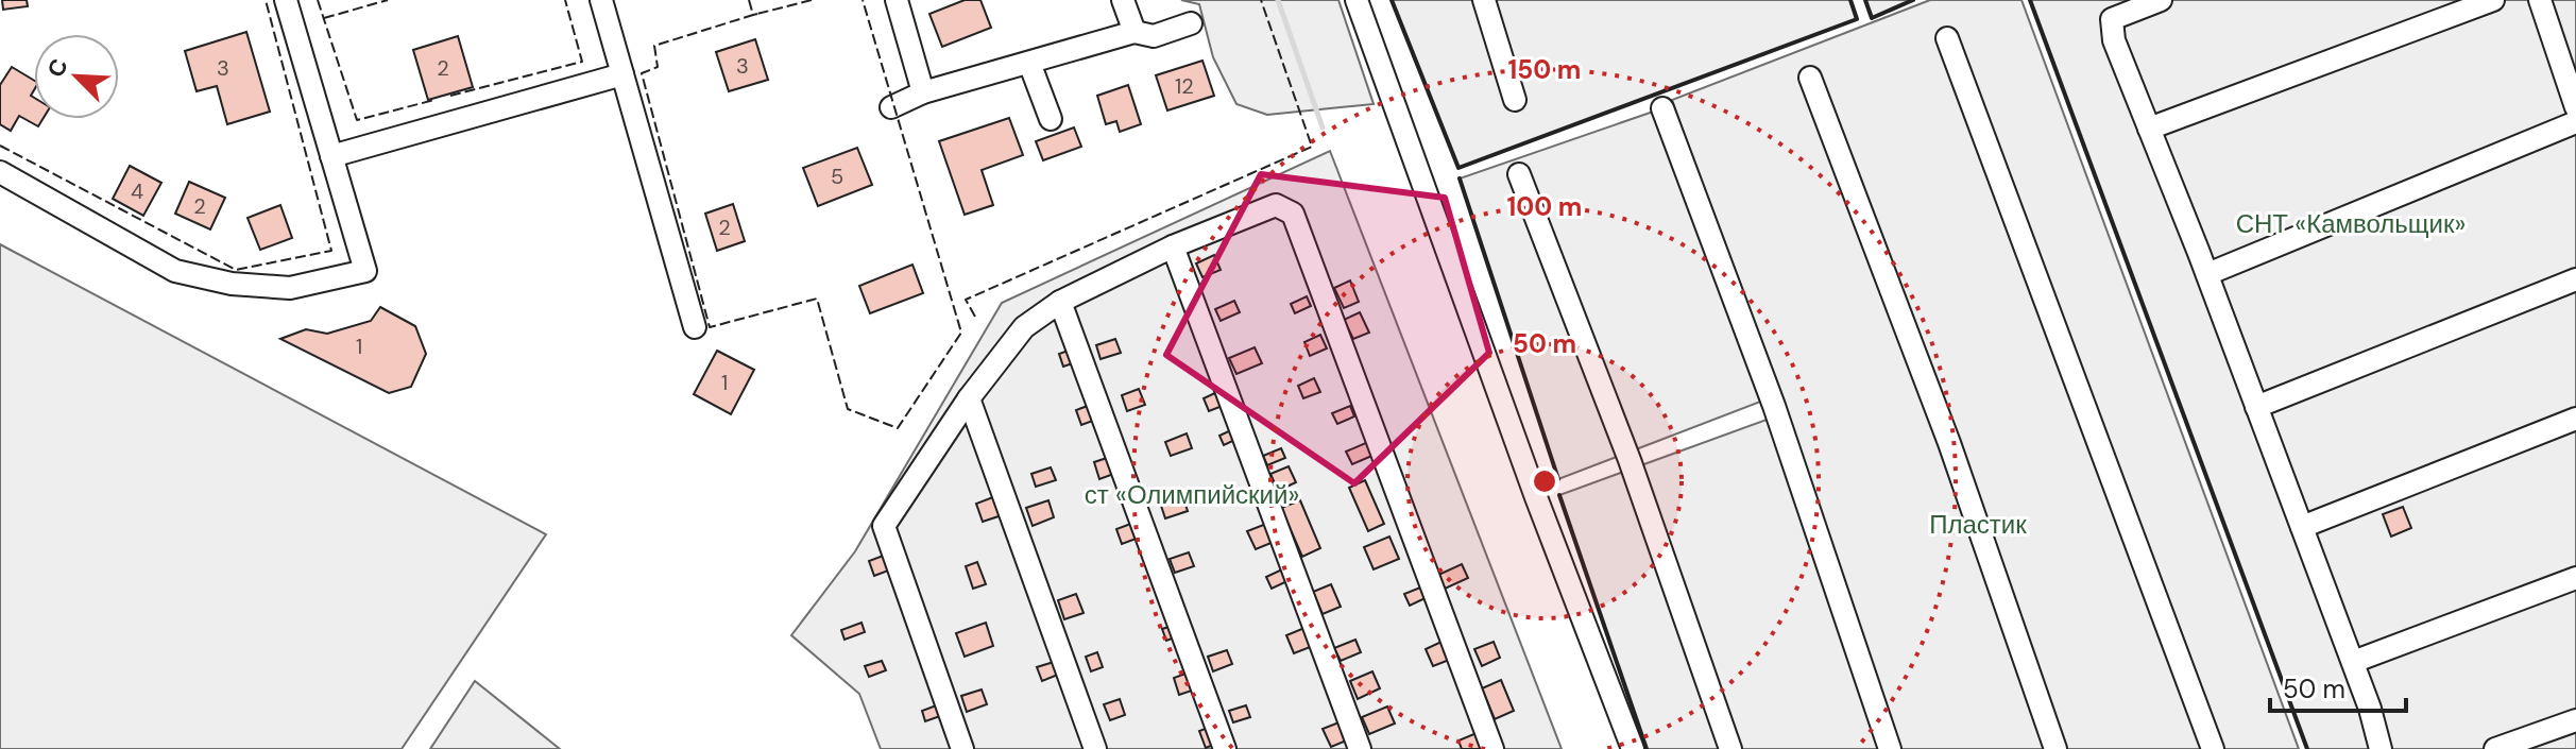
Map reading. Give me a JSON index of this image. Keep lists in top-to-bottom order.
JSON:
{
  "parks": ["СНТ «Камвольщик»", "ст «Олимпийский»", "Пластик"],
  "house_numbers": [
    "3",
    "3",
    "2",
    "12",
    "5",
    "4",
    "2",
    "2",
    "1",
    "1"
  ],
  "scale_bar": "50 m",
  "north": "top left",
  "rings": ["150 m", "100 m", "50 m"]
}
